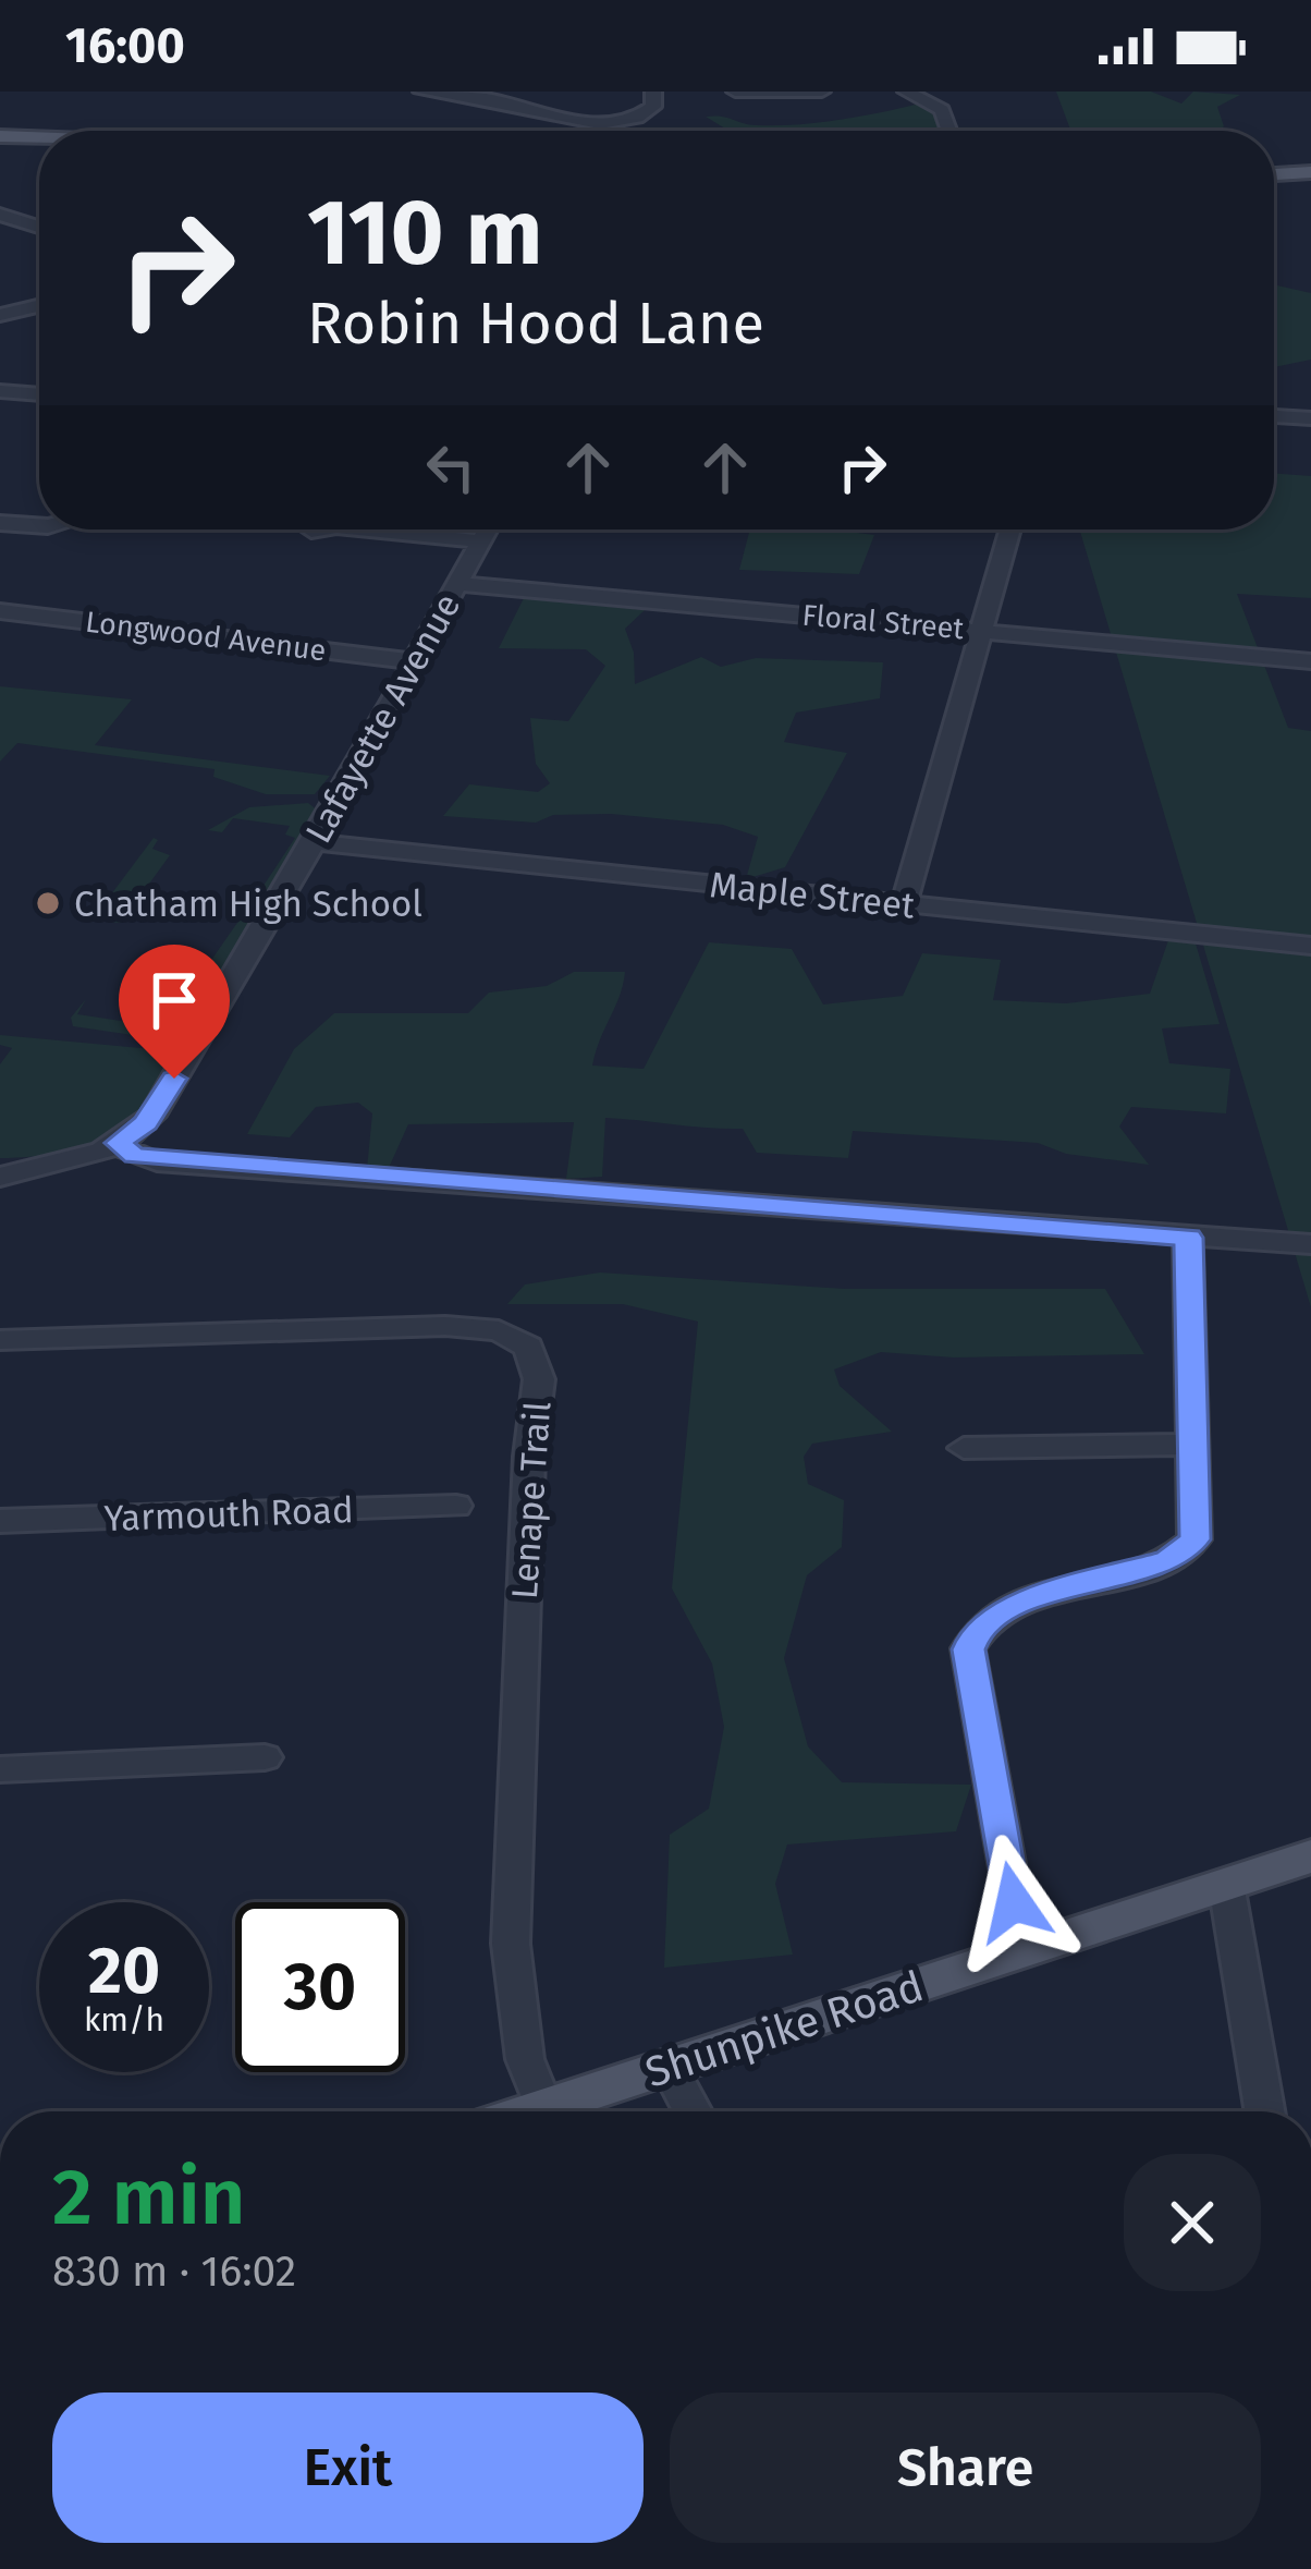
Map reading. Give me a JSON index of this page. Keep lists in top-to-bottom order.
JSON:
{
  "streets": {
    "main road": ["Shunpike Road"],
    "street": [
      "Floral Street",
      "Longwood Avenue",
      "Lafayette Avenue",
      "Maple Street",
      "Lenape Trail",
      "Yarmouth Road"
    ]
  },
  "crossings": [
    ["Floral Street", "Lafayette Avenue"],
    ["Longwood Avenue", "Lafayette Avenue"],
    ["Lafayette Avenue", "Maple Street"],
    ["Lenape Trail", "Shunpike Road"]
  ],
  "places": ["Chatham High School"],
  "page": {
    "status": "16:00",
    "turn": ["110 m", "Robin Hood Lane"],
    "speed": "20 km/h",
    "limit": "30",
    "heading": ["2 min", "830 m · 16:02"],
    "buttons": ["Exit", "Share"]
  }
}
